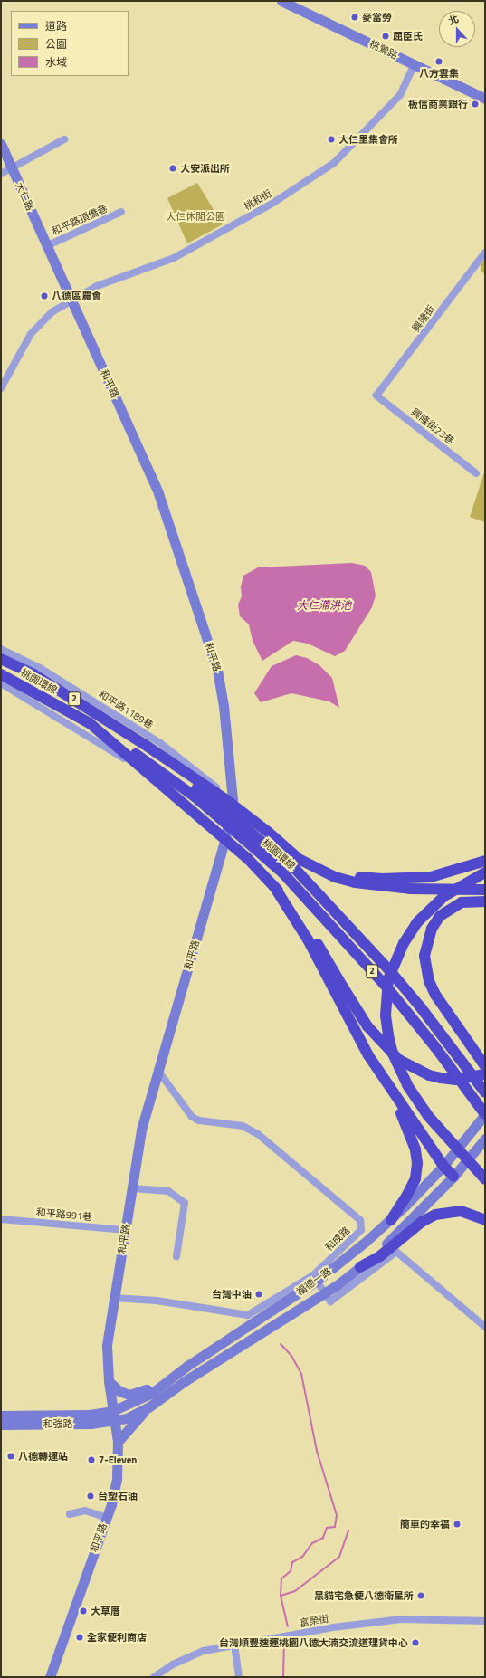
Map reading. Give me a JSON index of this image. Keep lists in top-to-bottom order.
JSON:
{
  "streets": {
    "highway": ["桃園環線", "2"],
    "street": [
      "桃鶯路",
      "大仁路",
      "桃和街",
      "和平路頂僑巷",
      "興隆街",
      "和平路",
      "興隆街23巷",
      "和平路1189巷",
      "和平路991巷",
      "和成路",
      "福德一路",
      "和強路",
      "富榮街"
    ]
  },
  "crossings": [
    ["桃鶯路", "桃和街"],
    ["大仁路", "和平路頂僑巷"],
    ["大仁路", "和平路"],
    ["桃和街", "和平路"],
    ["和平路頂僑巷", "和平路"],
    ["興隆街", "興隆街23巷"],
    ["和平路", "和平路1189巷"],
    ["和平路", "和平路991巷"],
    ["和平路", "和成路"],
    ["和平路", "福德一路"],
    ["和平路", "和強路"],
    ["桃園環線", "福德一路"],
    ["和成路", "福德一路"],
    ["福德一路", "和強路"]
  ],
  "water": ["大仁滯洪池"],
  "parks": ["大仁休閒公園"],
  "places": [
    "麥當勞",
    "屈臣氏",
    "八方雲集",
    "板信商業銀行",
    "大仁里集會所",
    "大安派出所",
    "八德區農會",
    "台灣中油",
    "八德轉運站",
    "7-Eleven",
    "台塑石油",
    "簡單的幸福",
    "黑貓宅急便八德衛星所",
    "大草厝",
    "全家便利商店",
    "台灣順豐速運桃園八德大湳交流道理貨中心"
  ],
  "legend": ["道路", "公園", "水域"],
  "north": "top"
}
